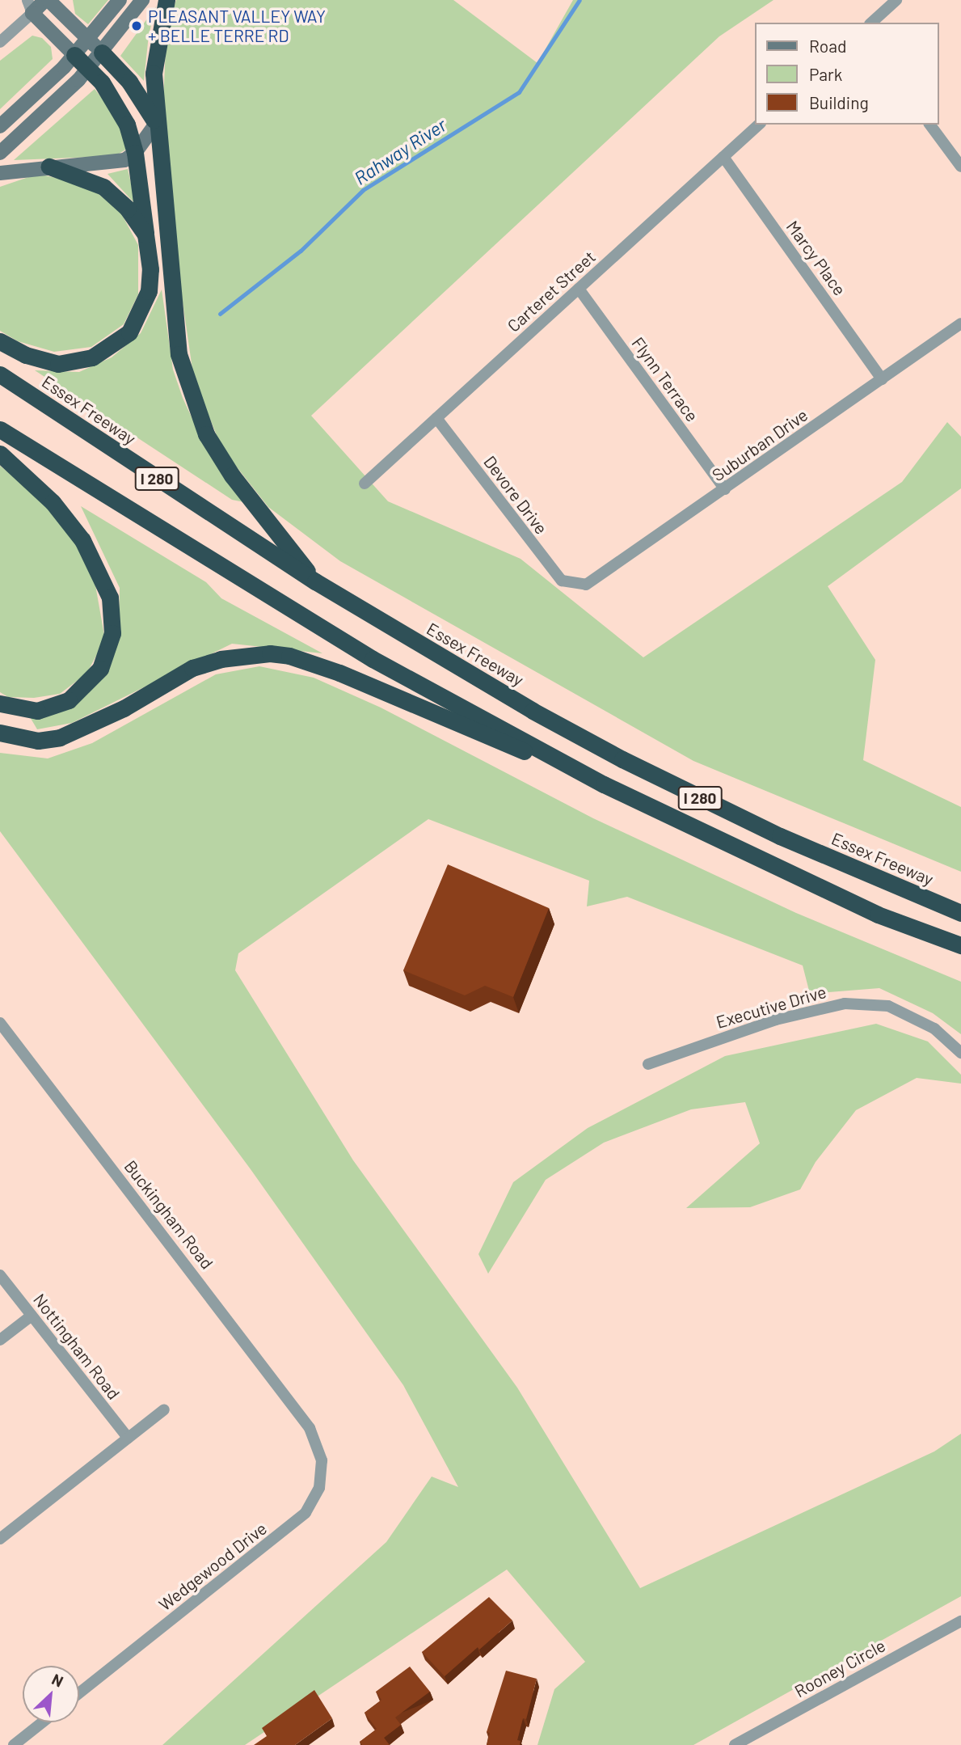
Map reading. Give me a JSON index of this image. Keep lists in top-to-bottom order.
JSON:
{
  "streets": {
    "highway": ["Essex Freeway", "I 280"],
    "street": [
      "Marcy Place",
      "Carteret Street",
      "Flynn Terrace",
      "Suburban Drive",
      "Devore Drive",
      "Executive Drive",
      "Buckingham Road",
      "Nottingham Road",
      "Wedgewood Drive",
      "Rooney Circle"
    ]
  },
  "crossings": [
    ["Marcy Place", "Carteret Street"],
    ["Marcy Place", "Suburban Drive"],
    ["Carteret Street", "Flynn Terrace"],
    ["Carteret Street", "Devore Drive"],
    ["Flynn Terrace", "Suburban Drive"],
    ["Suburban Drive", "Devore Drive"],
    ["Buckingham Road", "Wedgewood Drive"]
  ],
  "water": ["Rahway River"],
  "places": ["PLEASANT VALLEY WAY + BELLE TERRE RD"],
  "legend": ["Road", "Park", "Building"],
  "north": "top right"
}
